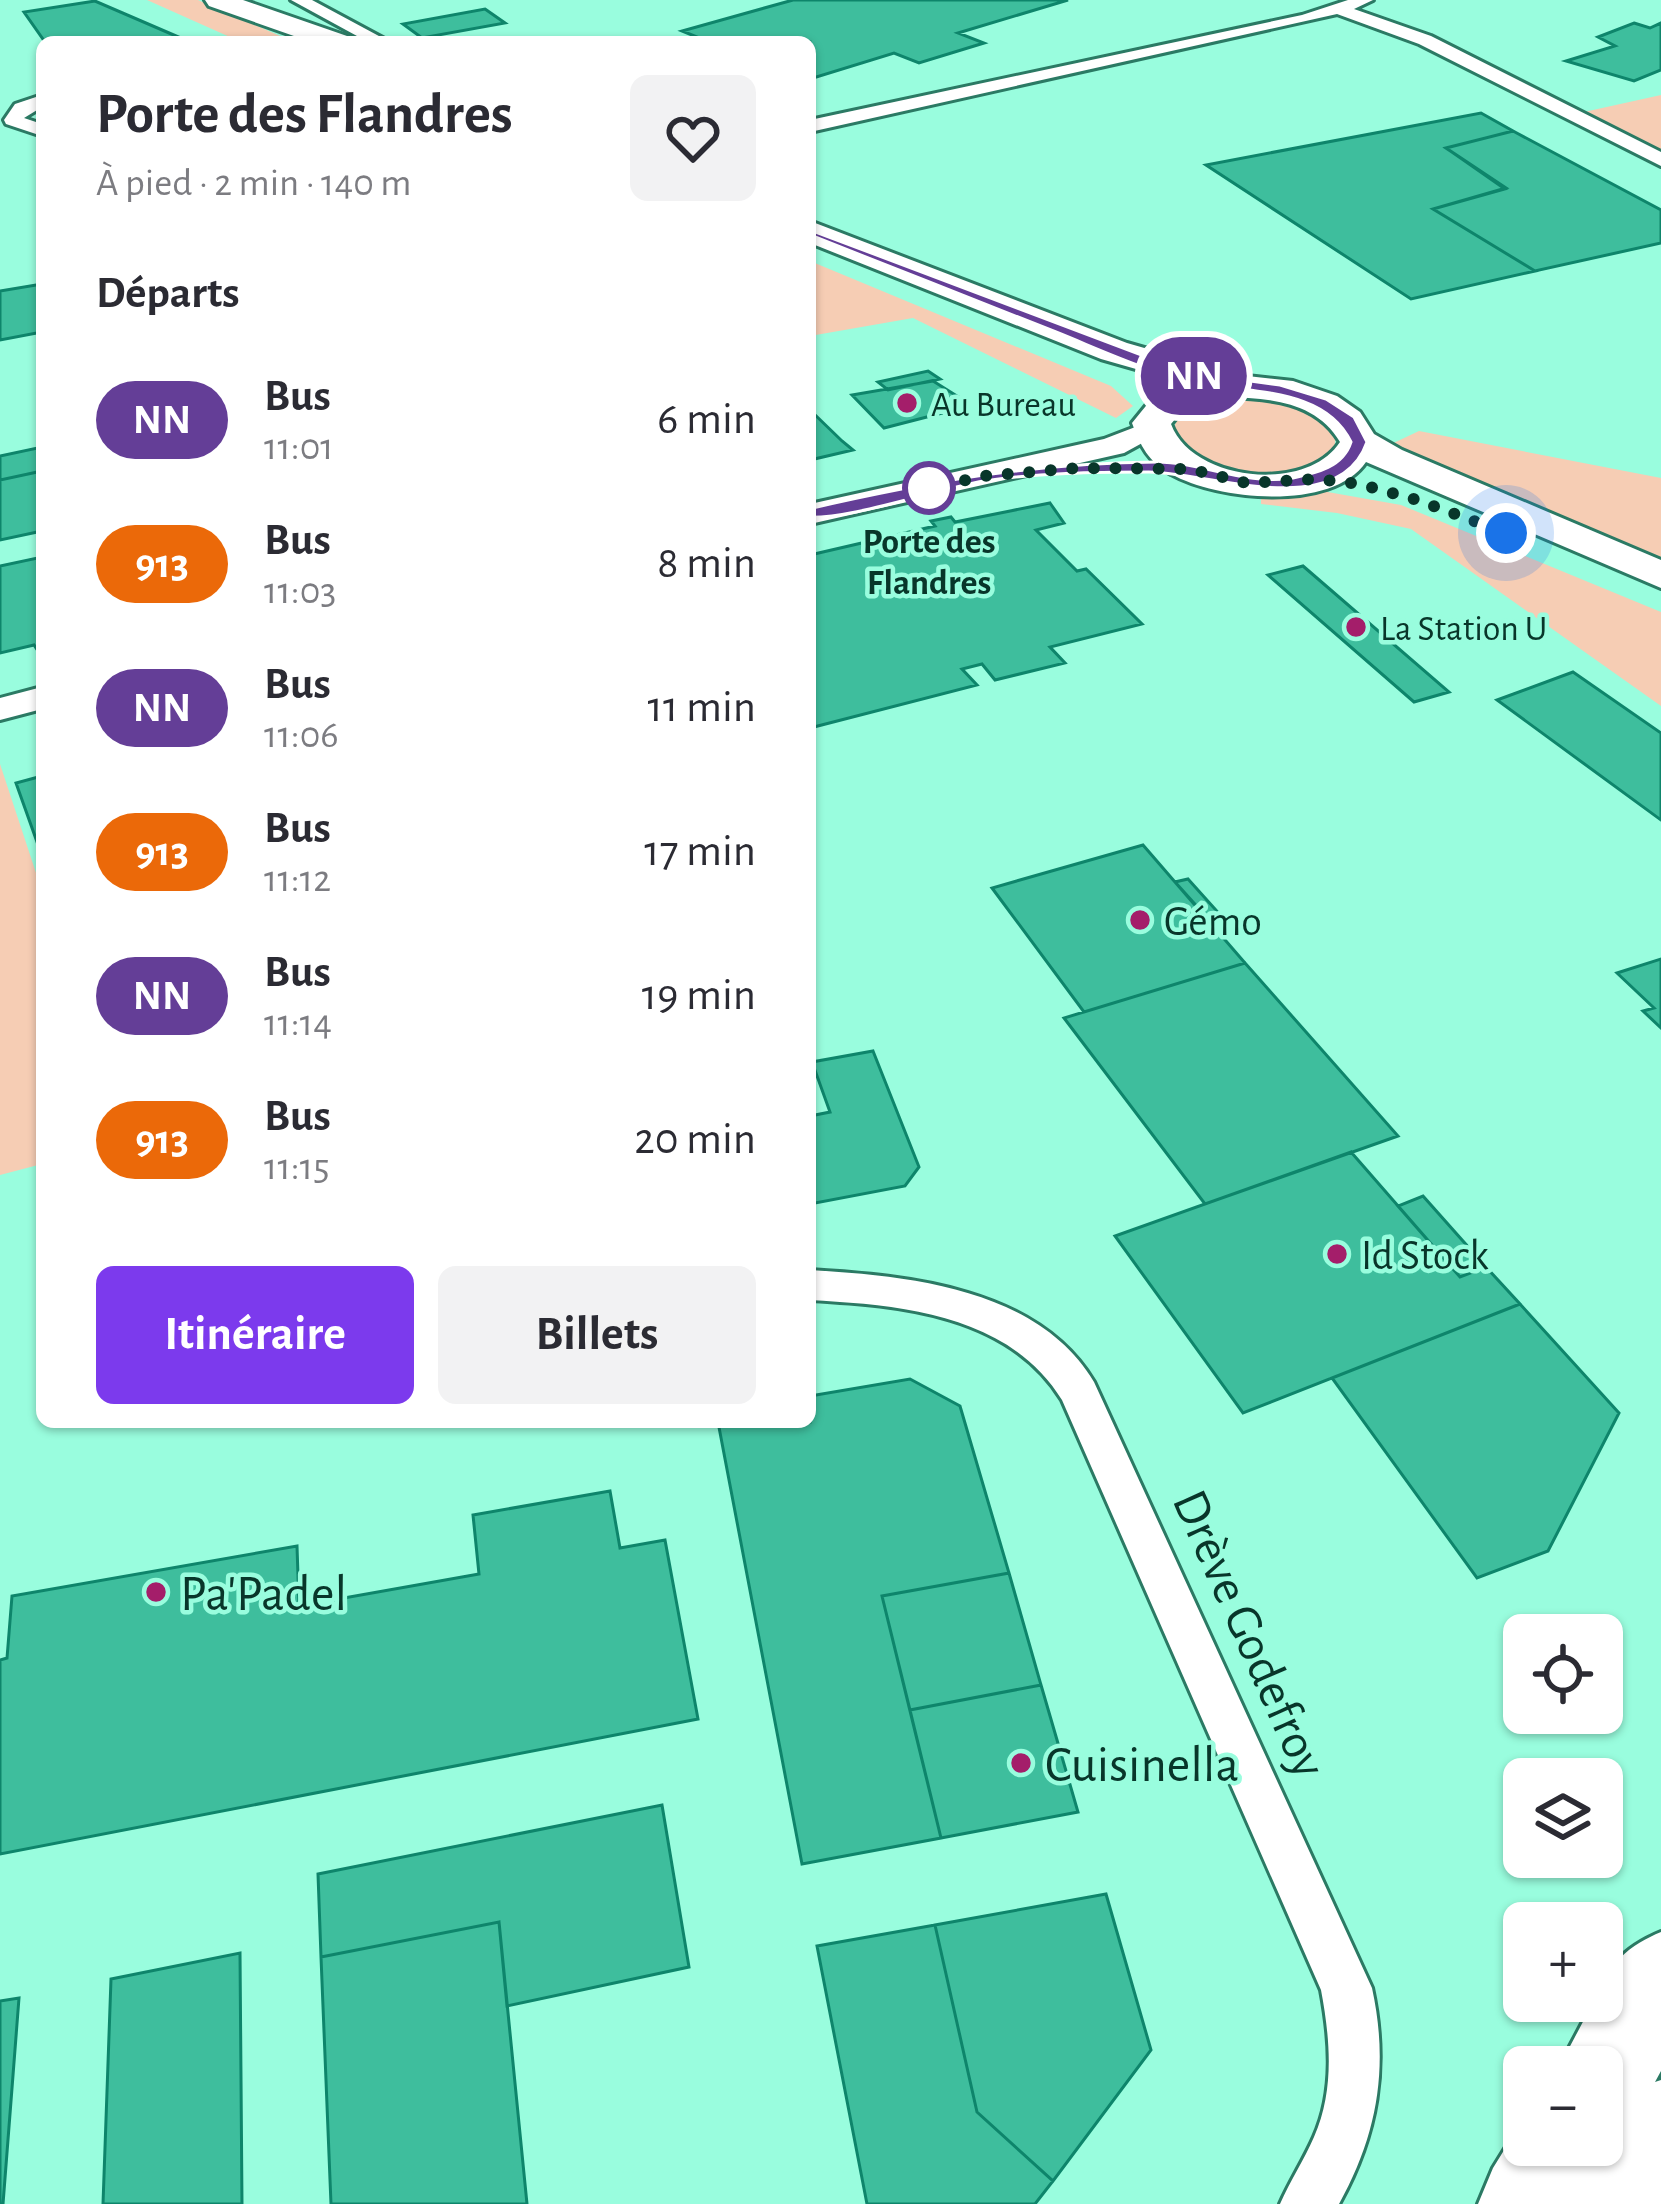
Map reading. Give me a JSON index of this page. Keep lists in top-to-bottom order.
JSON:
{
  "streets": {
    "street": ["Drève Godefroy"]
  },
  "places": [
    "Au Bureau",
    "Porte des Flandres",
    "La Station U",
    "Gémo",
    "Id Stock",
    "Pa'Padel",
    "Cuisinella"
  ],
  "lines": ["bus line NN"],
  "page": {
    "on_map": "NN",
    "heading": [
      ["Porte des Flandres", "À pied · 2 min · 140 m"],
      "Départs"
    ],
    "list": [
      {
        "mark": "NN",
        "name": "Bus",
        "note": "11:01",
        "value": "6 min"
      },
      {
        "mark": "913",
        "name": "Bus",
        "note": "11:03",
        "value": "8 min"
      },
      {
        "mark": "NN",
        "name": "Bus",
        "note": "11:06",
        "value": "11 min"
      },
      {
        "mark": "913",
        "name": "Bus",
        "note": "11:12",
        "value": "17 min"
      },
      {
        "mark": "NN",
        "name": "Bus",
        "note": "11:14",
        "value": "19 min"
      },
      {
        "mark": "913",
        "name": "Bus",
        "note": "11:15",
        "value": "20 min"
      }
    ],
    "buttons": ["Itinéraire", "Billets"],
    "map_buttons": ["+", "−"]
  }
}
